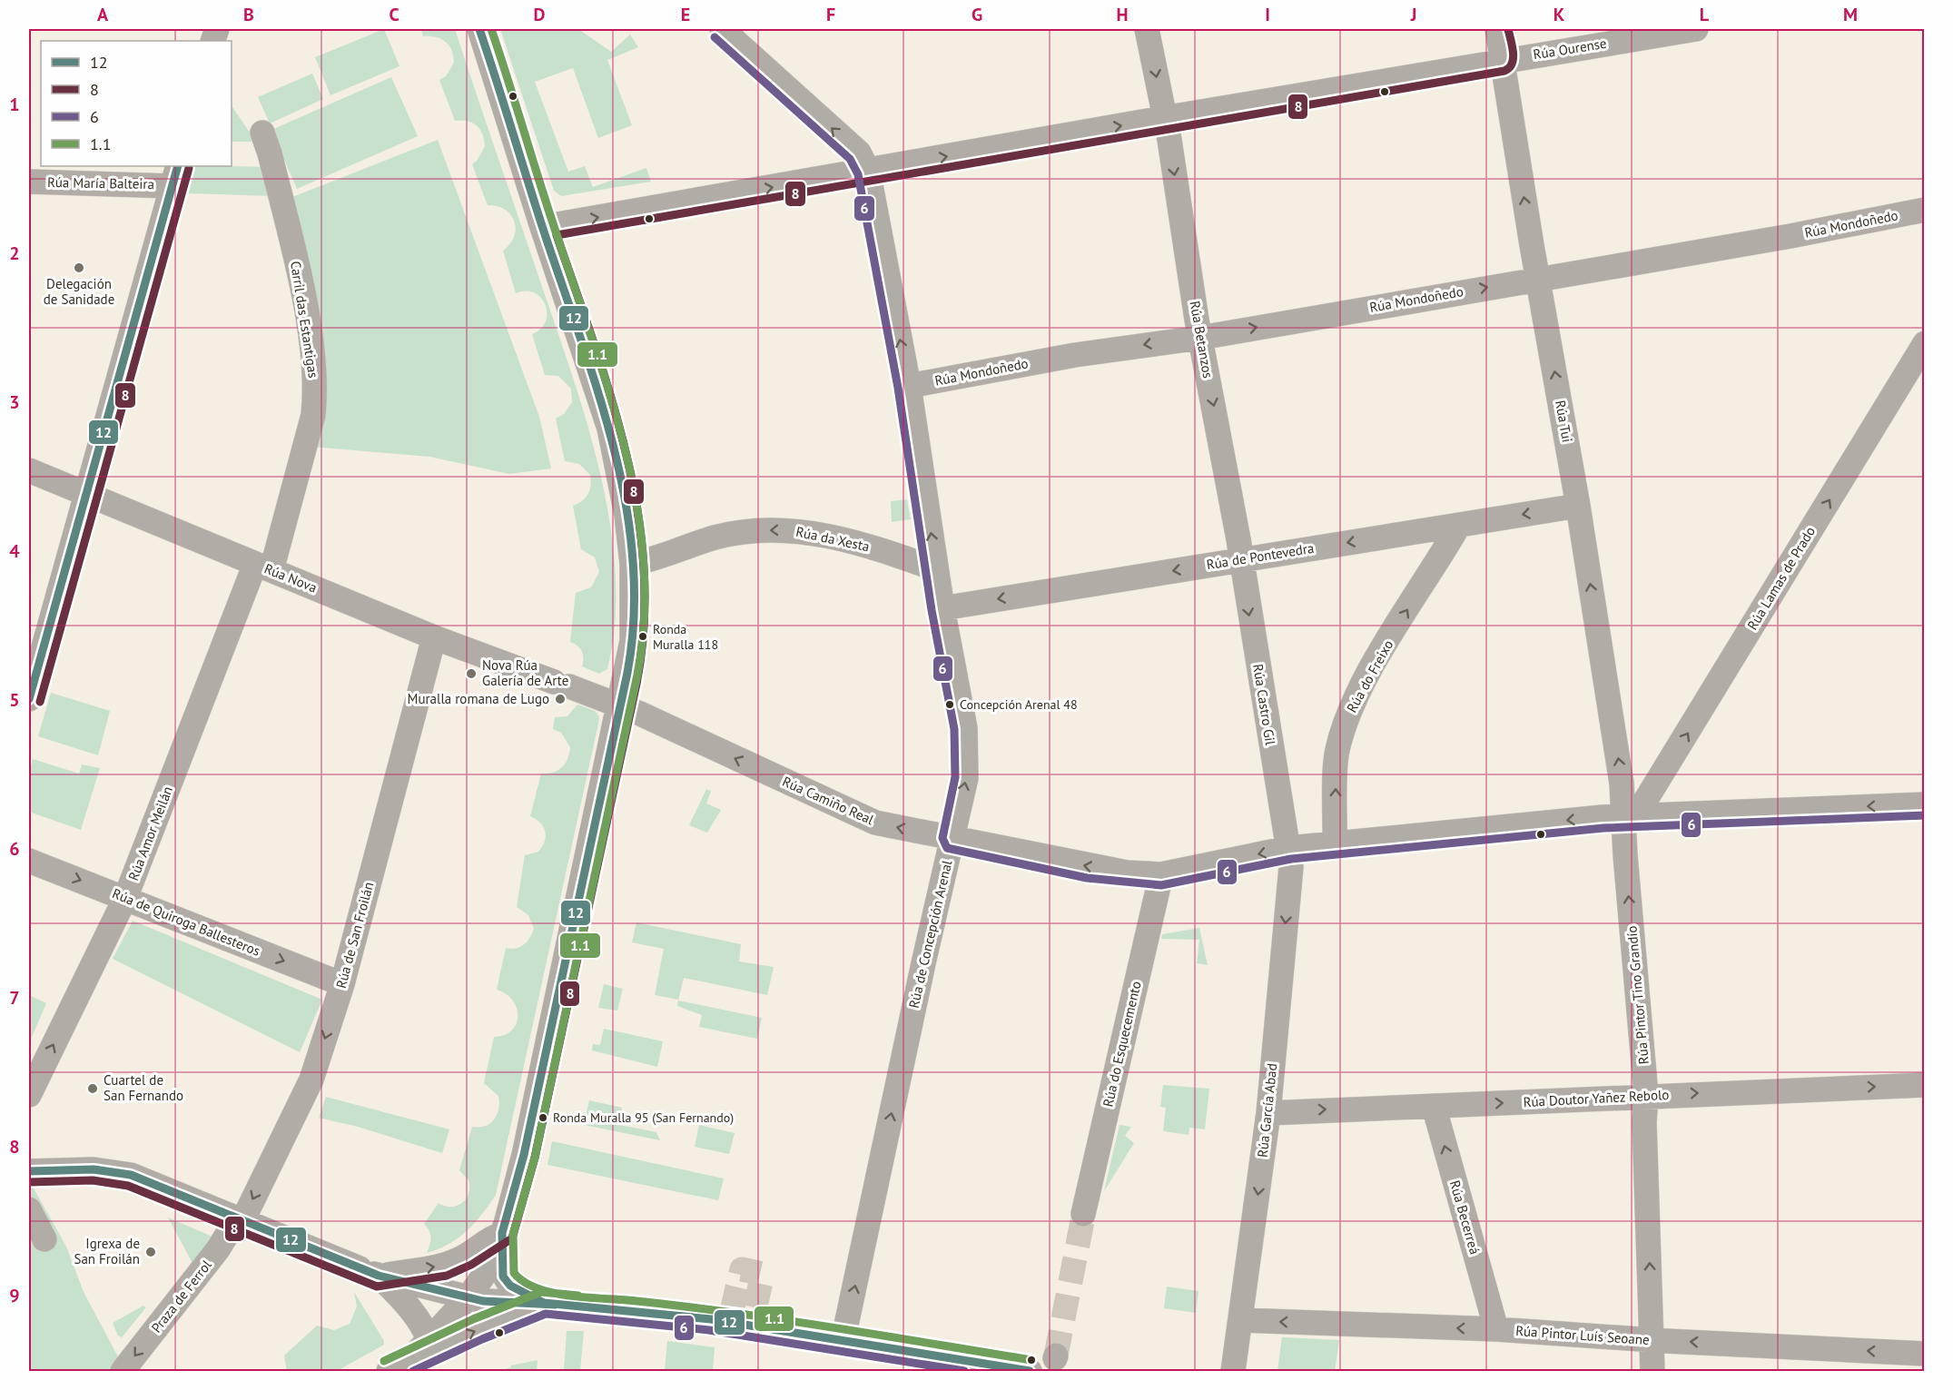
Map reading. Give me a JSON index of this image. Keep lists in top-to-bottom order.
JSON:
{
  "streets": {
    "street": [
      "Rúa Ourense",
      "Rúa María Balteira",
      "Rúa Mondoñedo",
      "Carril das Estantigas",
      "Rúa Betanzos",
      "Rúa Tui",
      "Rúa da Xesta",
      "Rúa de Pontevedra",
      "Rúa Nova",
      "Rúa Lamas de Prado",
      "Rúa do Freixo",
      "Rúa Castro Gil",
      "Rúa Camiño Real",
      "Rúa Amor Meilán",
      "Rúa de Quiroga Ballesteros",
      "Rúa de Concepción Arenal",
      "Rúa de San Froilán",
      "Rúa Pintor Tino Grandío",
      "Rúa do Esquecemento",
      "Rúa Doutor Yañez Rebolo",
      "Rúa García Abad",
      "Rúa Becerreá",
      "Praza de Ferrol",
      "Rúa Pintor Luís Seoane"
    ]
  },
  "crossings": [
    ["Rúa Ourense", "Rúa Betanzos"],
    ["Rúa Ourense", "Rúa Tui"],
    ["Rúa Ourense", "Rúa de Concepción Arenal"],
    ["Rúa Mondoñedo", "Rúa Betanzos"],
    ["Rúa Mondoñedo", "Rúa Tui"],
    ["Rúa Mondoñedo", "Rúa de Concepción Arenal"],
    ["Carril das Estantigas", "Rúa Nova"],
    ["Carril das Estantigas", "Rúa Amor Meilán"],
    ["Rúa Betanzos", "Rúa de Pontevedra"],
    ["Rúa Betanzos", "Rúa Castro Gil"],
    ["Rúa Tui", "Rúa de Pontevedra"],
    ["Rúa Tui", "Rúa Lamas de Prado"],
    ["Rúa Tui", "Rúa Camiño Real"],
    ["Rúa Tui", "Rúa Pintor Tino Grandío"],
    ["Rúa da Xesta", "Rúa de Concepción Arenal"],
    ["Rúa de Pontevedra", "Rúa do Freixo"],
    ["Rúa de Pontevedra", "Rúa Castro Gil"],
    ["Rúa de Pontevedra", "Rúa de Concepción Arenal"],
    ["Rúa Nova", "Rúa Camiño Real"],
    ["Rúa Nova", "Rúa Amor Meilán"],
    ["Rúa Nova", "Rúa de San Froilán"],
    ["Rúa Lamas de Prado", "Rúa Camiño Real"],
    ["Rúa Lamas de Prado", "Rúa Pintor Tino Grandío"],
    ["Rúa do Freixo", "Rúa Camiño Real"],
    ["Rúa Castro Gil", "Rúa Camiño Real"],
    ["Rúa Castro Gil", "Rúa García Abad"],
    ["Rúa Camiño Real", "Rúa de Concepción Arenal"],
    ["Rúa Camiño Real", "Rúa Pintor Tino Grandío"],
    ["Rúa Camiño Real", "Rúa do Esquecemento"],
    ["Rúa Camiño Real", "Rúa García Abad"],
    ["Rúa Amor Meilán", "Rúa de Quiroga Ballesteros"],
    ["Rúa de Quiroga Ballesteros", "Rúa de San Froilán"],
    ["Rúa de San Froilán", "Praza de Ferrol"],
    ["Rúa Pintor Tino Grandío", "Rúa Doutor Yañez Rebolo"],
    ["Rúa Pintor Tino Grandío", "Rúa Pintor Luís Seoane"],
    ["Rúa Doutor Yañez Rebolo", "Rúa García Abad"],
    ["Rúa Doutor Yañez Rebolo", "Rúa Becerreá"],
    ["Rúa García Abad", "Rúa Pintor Luís Seoane"],
    ["Rúa Becerreá", "Rúa Pintor Luís Seoane"]
  ],
  "one_way": [
    "Rúa Ourense",
    "Rúa Betanzos",
    "Rúa Tui",
    "Rúa da Xesta",
    "Rúa de Pontevedra",
    "Rúa Lamas de Prado",
    "Rúa do Freixo",
    "Rúa Castro Gil",
    "Rúa Camiño Real",
    "Rúa Amor Meilán",
    "Rúa de Quiroga Ballesteros",
    "Rúa de Concepción Arenal",
    "Rúa de San Froilán",
    "Rúa Pintor Tino Grandío",
    "Rúa Doutor Yañez Rebolo",
    "Rúa García Abad",
    "Rúa Becerreá",
    "Praza de Ferrol",
    "Rúa Pintor Luís Seoane"
  ],
  "places": [
    "Delegación de Sanidade",
    "Ronda Muralla 118",
    "Nova Rúa Galería de Arte",
    "Muralla romana de Lugo",
    "Concepción Arenal 48",
    "Cuartel de San Fernando",
    "Ronda Muralla 95 (San Fernando)",
    "Igrexa de San Froilán"
  ],
  "lines": [
    "transit line 12",
    "transit line 8",
    "transit line 1.1",
    "transit line 6"
  ],
  "legend": [
    "12",
    "8",
    "6",
    "1.1"
  ],
  "grid": {
    "columns": [
      "A",
      "B",
      "C",
      "D",
      "E",
      "F",
      "G",
      "H",
      "I",
      "J",
      "K",
      "L",
      "M"
    ],
    "rows": [
      "1",
      "2",
      "3",
      "4",
      "5",
      "6",
      "7",
      "8",
      "9"
    ]
  }
}
